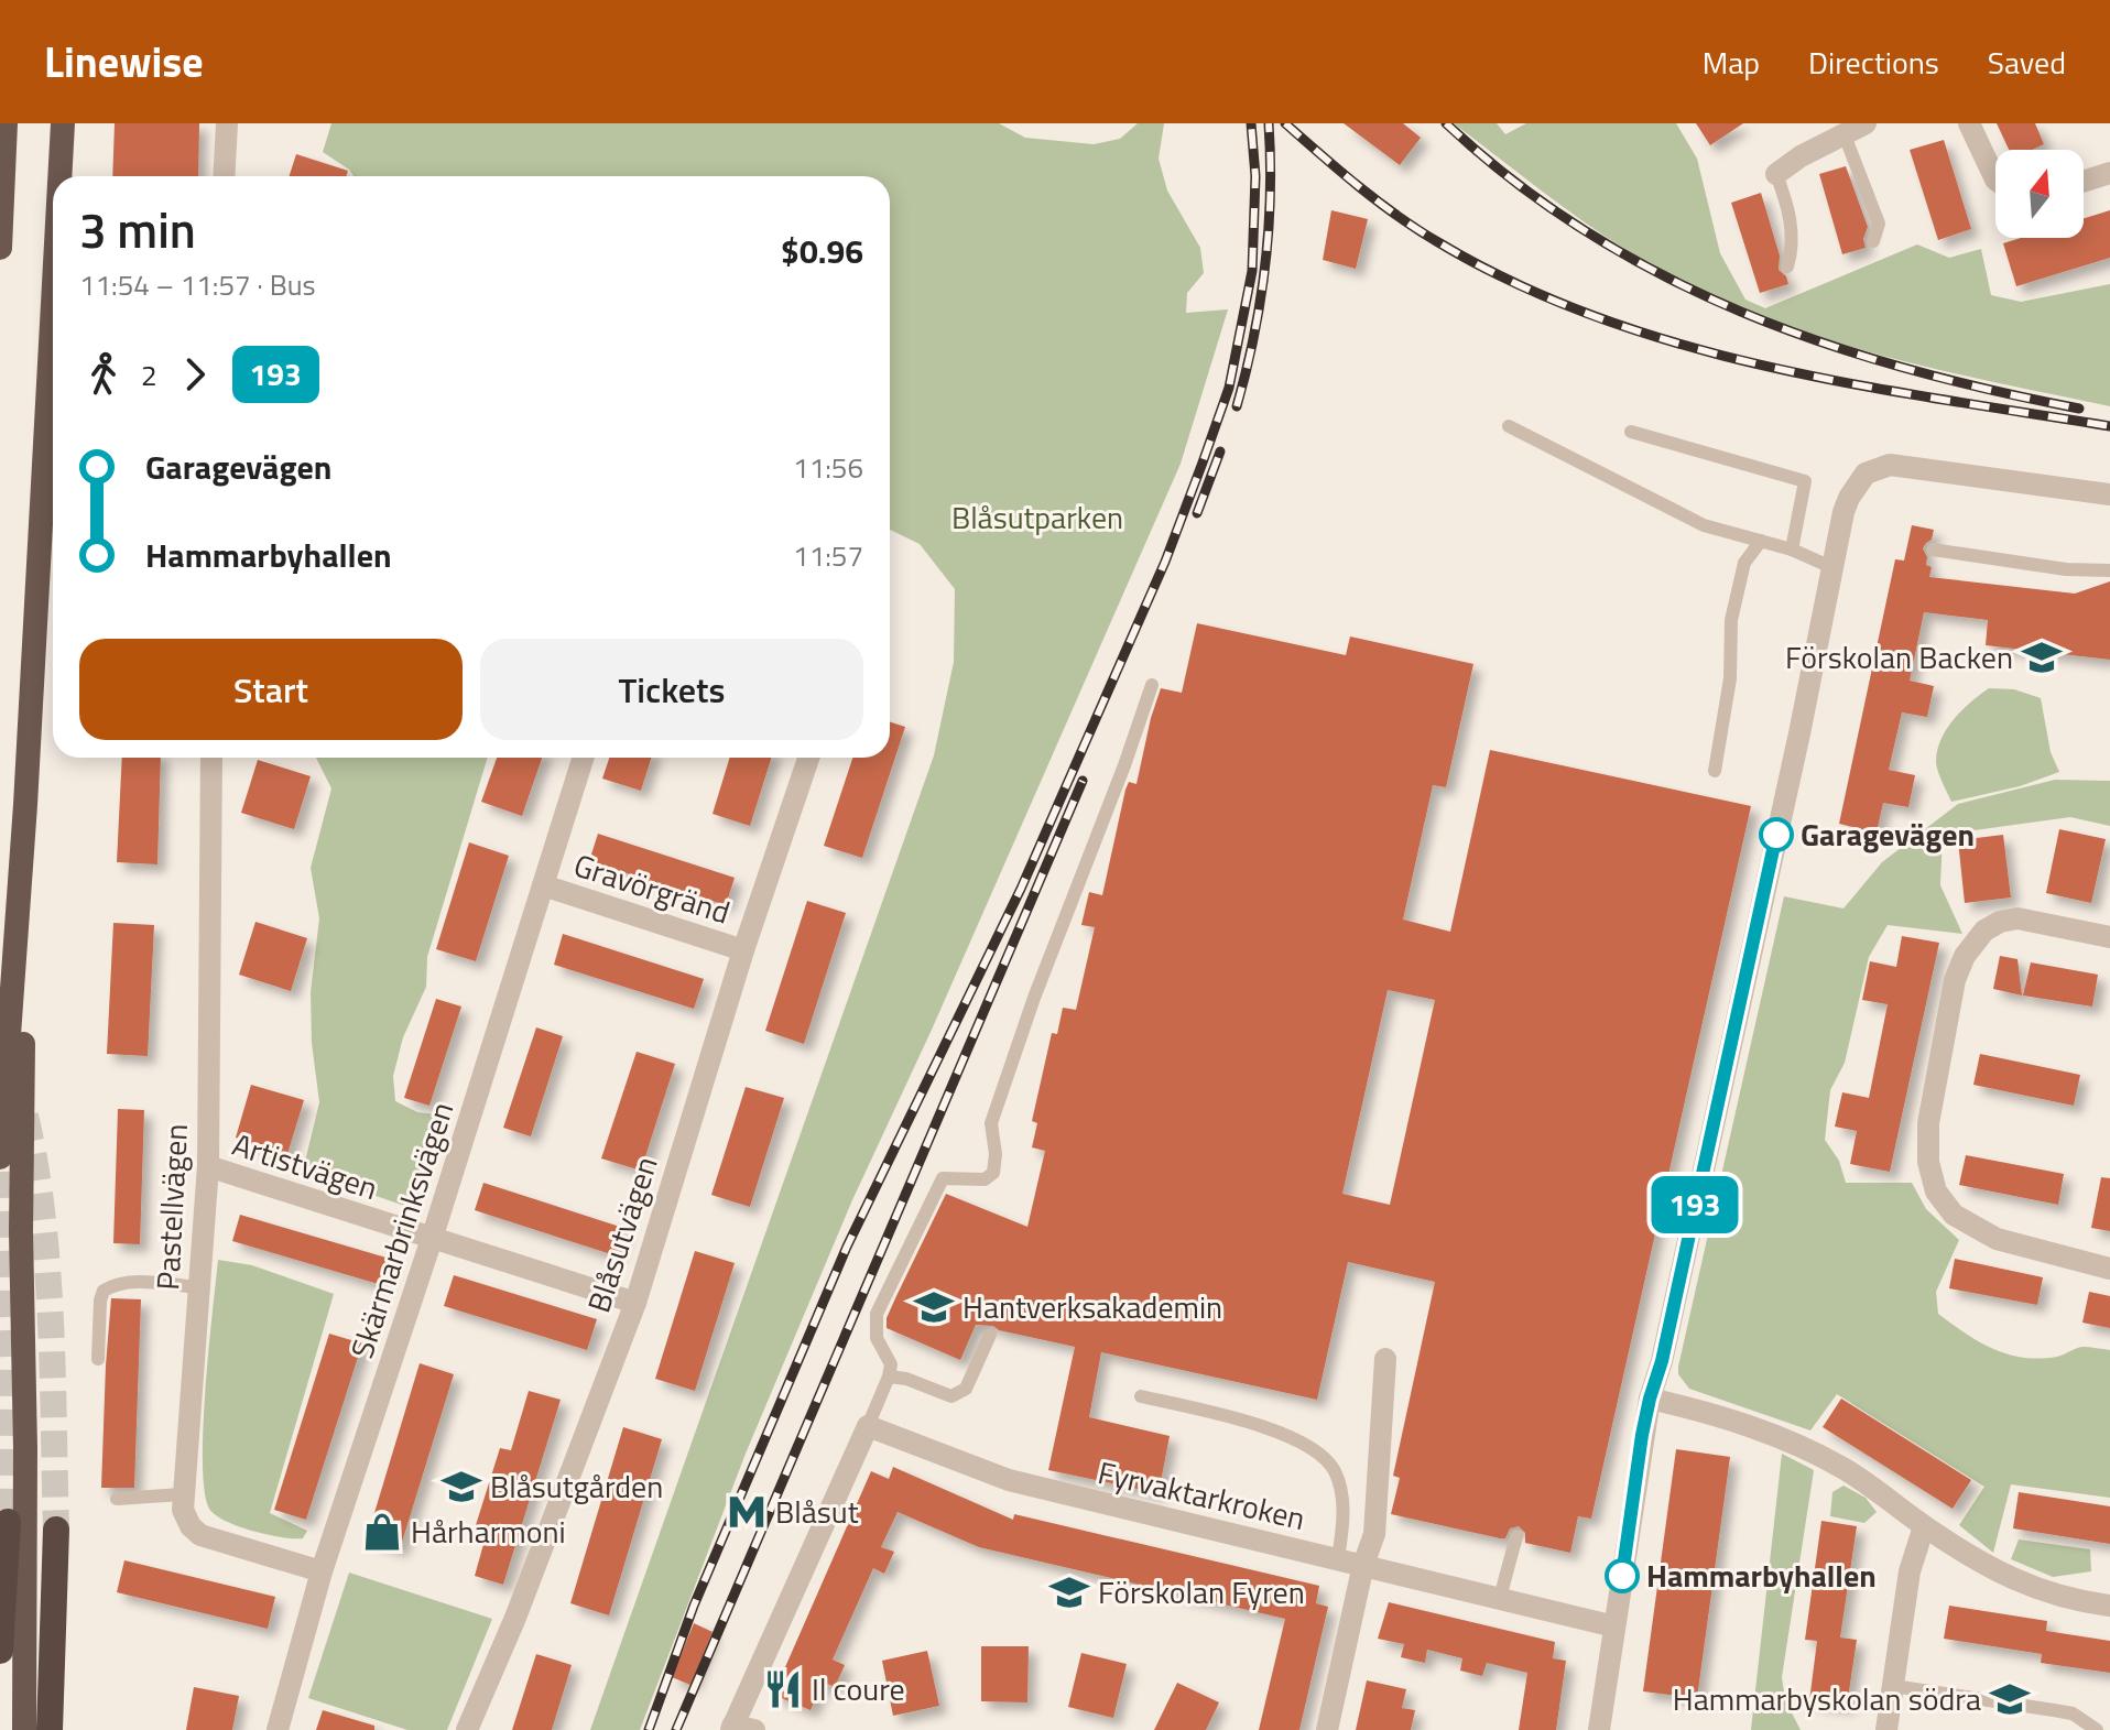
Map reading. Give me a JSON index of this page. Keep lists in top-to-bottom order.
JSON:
{
  "streets": {
    "street": [
      "Gravörgränd",
      "Artistvägen",
      "Pastellvägen",
      "Skärmarbrinksvägen",
      "Blåsutvägen",
      "Fyrvaktarkroken"
    ]
  },
  "crossings": [
    ["Gravörgränd", "Skärmarbrinksvägen"],
    ["Gravörgränd", "Blåsutvägen"],
    ["Artistvägen", "Pastellvägen"],
    ["Artistvägen", "Skärmarbrinksvägen"],
    ["Artistvägen", "Blåsutvägen"],
    ["Pastellvägen", "Skärmarbrinksvägen"]
  ],
  "parks": ["Blåsutparken"],
  "places": {
    "school or university": [
      "Förskolan Backen",
      "Hantverksakademin",
      "Blåsutgården",
      "Förskolan Fyren",
      "Hammarbyskolan södra"
    ],
    "other": ["Garagevägen", "Hammarbyhallen"],
    "metro station": ["Blåsut"],
    "shop": ["Hårharmoni"],
    "restaurant": ["Il coure"]
  },
  "lines": ["bus line 193"],
  "north": "top",
  "page": {
    "header": "Linewise",
    "nav": ["Map", "Directions", "Saved"],
    "on_map": "193",
    "heading": ["3 min", "11:54 – 11:57 · Bus", "$0.96"],
    "legs": ["2", "193"],
    "list": [
      {
        "name": "Garagevägen",
        "value": "11:56"
      },
      {
        "name": "Hammarbyhallen",
        "value": "11:57"
      }
    ],
    "buttons": ["Start", "Tickets"]
  }
}
